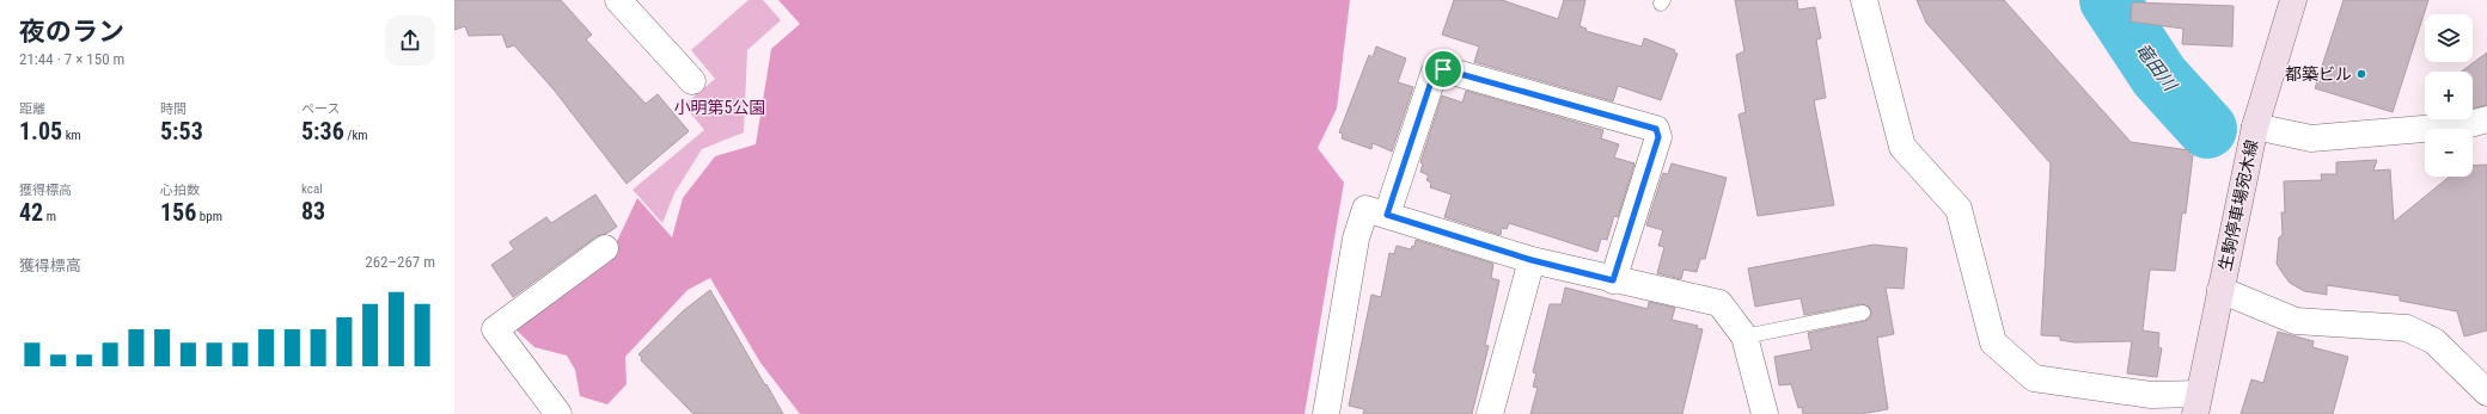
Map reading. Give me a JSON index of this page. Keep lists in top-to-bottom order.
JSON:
{
  "streets": {
    "main road": ["生駒停車場宛木線"]
  },
  "water": ["竜田川"],
  "parks": ["小明第5公園"],
  "places": ["都築ビル"],
  "page": {
    "heading": ["夜のラン", "21:44 · 7 × 150 m"],
    "map_buttons": ["+", "−"],
    "stats": [
      ["距離", "1.05 km"],
      ["時間", "5:53"],
      ["ペース", "5:36 /km"],
      ["獲得標高", "42 m"],
      ["心拍数", "156 bpm"],
      ["kcal", "83"]
    ],
    "chart": ["獲得標高", "262–267 m"]
  }
}
